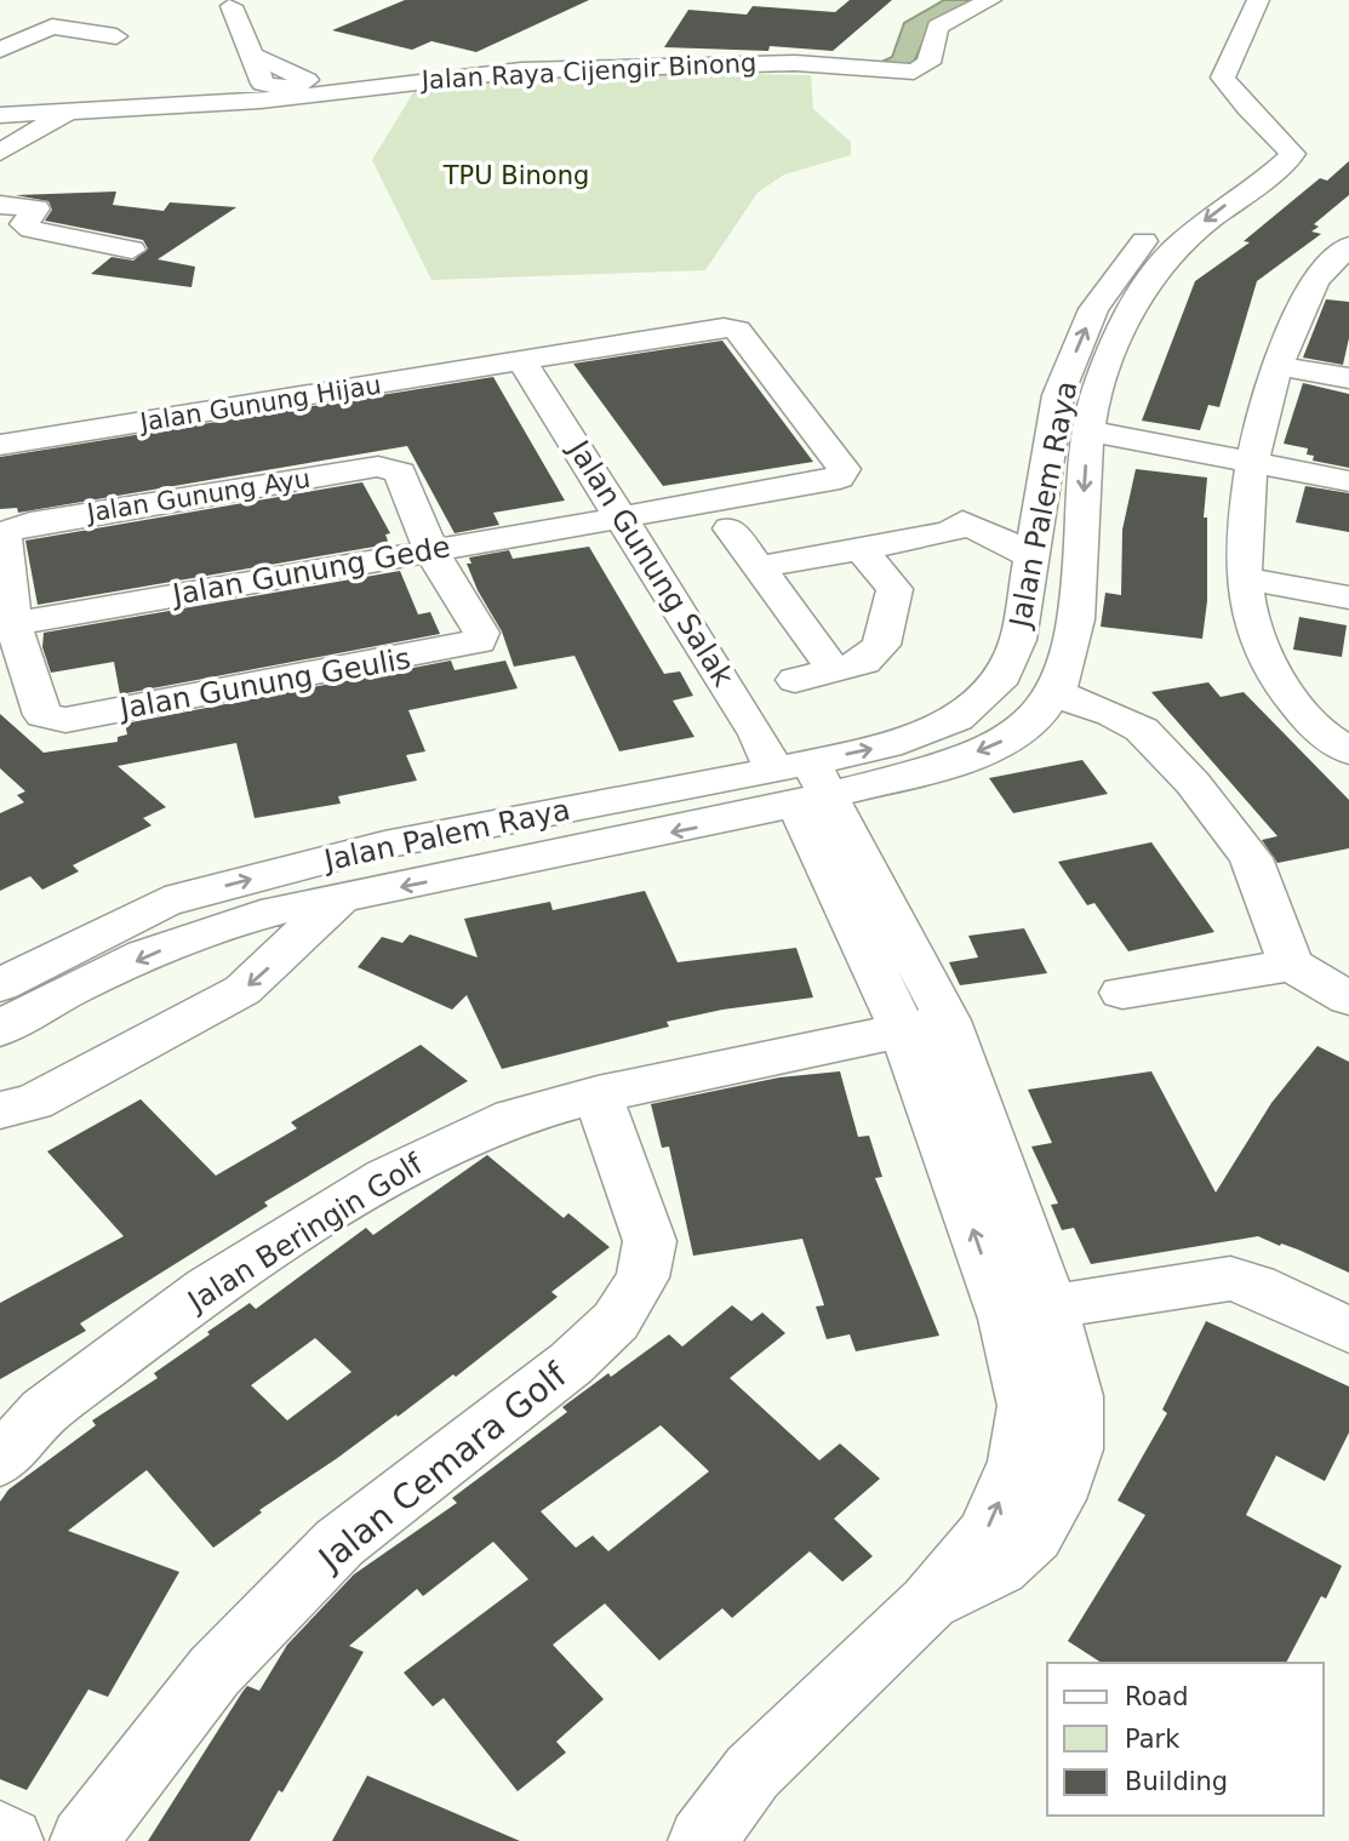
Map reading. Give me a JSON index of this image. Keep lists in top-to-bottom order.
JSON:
{
  "streets": {
    "street": [
      "Jalan Raya Cijengir Binong",
      "Jalan Gunung Hijau",
      "Jalan Gunung Ayu",
      "Jalan Palem Raya",
      "Jalan Gunung Salak",
      "Jalan Gunung Gede",
      "Jalan Gunung Geulis",
      "Jalan Beringin Golf",
      "Jalan Cemara Golf"
    ]
  },
  "crossings": [
    ["Jalan Gunung Hijau", "Jalan Gunung Salak"],
    ["Jalan Gunung Hijau", "Jalan Gunung Gede"],
    ["Jalan Gunung Ayu", "Jalan Gunung Gede"],
    ["Jalan Gunung Ayu", "Jalan Gunung Geulis"],
    ["Jalan Palem Raya", "Jalan Gunung Salak"],
    ["Jalan Gunung Salak", "Jalan Gunung Gede"],
    ["Jalan Gunung Salak", "Jalan Beringin Golf"],
    ["Jalan Gunung Gede", "Jalan Gunung Geulis"],
    ["Jalan Beringin Golf", "Jalan Cemara Golf"]
  ],
  "parks": ["TPU Binong"],
  "legend": ["Road", "Park", "Building"]
}
